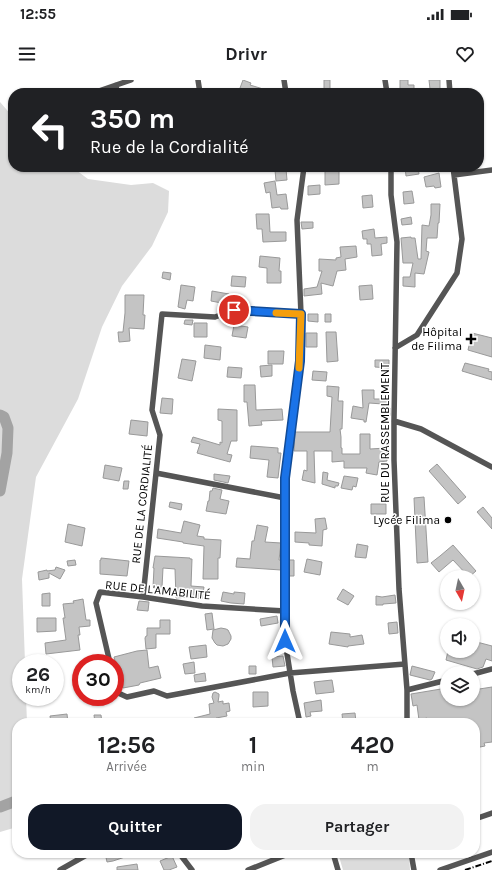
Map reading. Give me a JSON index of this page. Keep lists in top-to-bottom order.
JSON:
{
  "streets": {
    "street": ["RUE DU RASSEMBLEMENT", "RUE DE LA CORDIALITÉ", "RUE DE L'AMABILITÉ"]
  },
  "crossings": [
    ["RUE DE LA CORDIALITÉ", "RUE DE L'AMABILITÉ"]
  ],
  "places": {
    "health": ["Hôpital de Filima"],
    "other": ["Lycée Filima"]
  },
  "north": "bottom",
  "page": {
    "status": "12:55",
    "header": "Drivr",
    "turn": ["350 m", "Rue de la Cordialité"],
    "speed": "26 km/h",
    "limit": "30",
    "eta": [
      "12:56",
      "Arrivée",
      "1",
      "min",
      "420",
      "m"
    ],
    "buttons": ["Quitter", "Partager"]
  }
}
